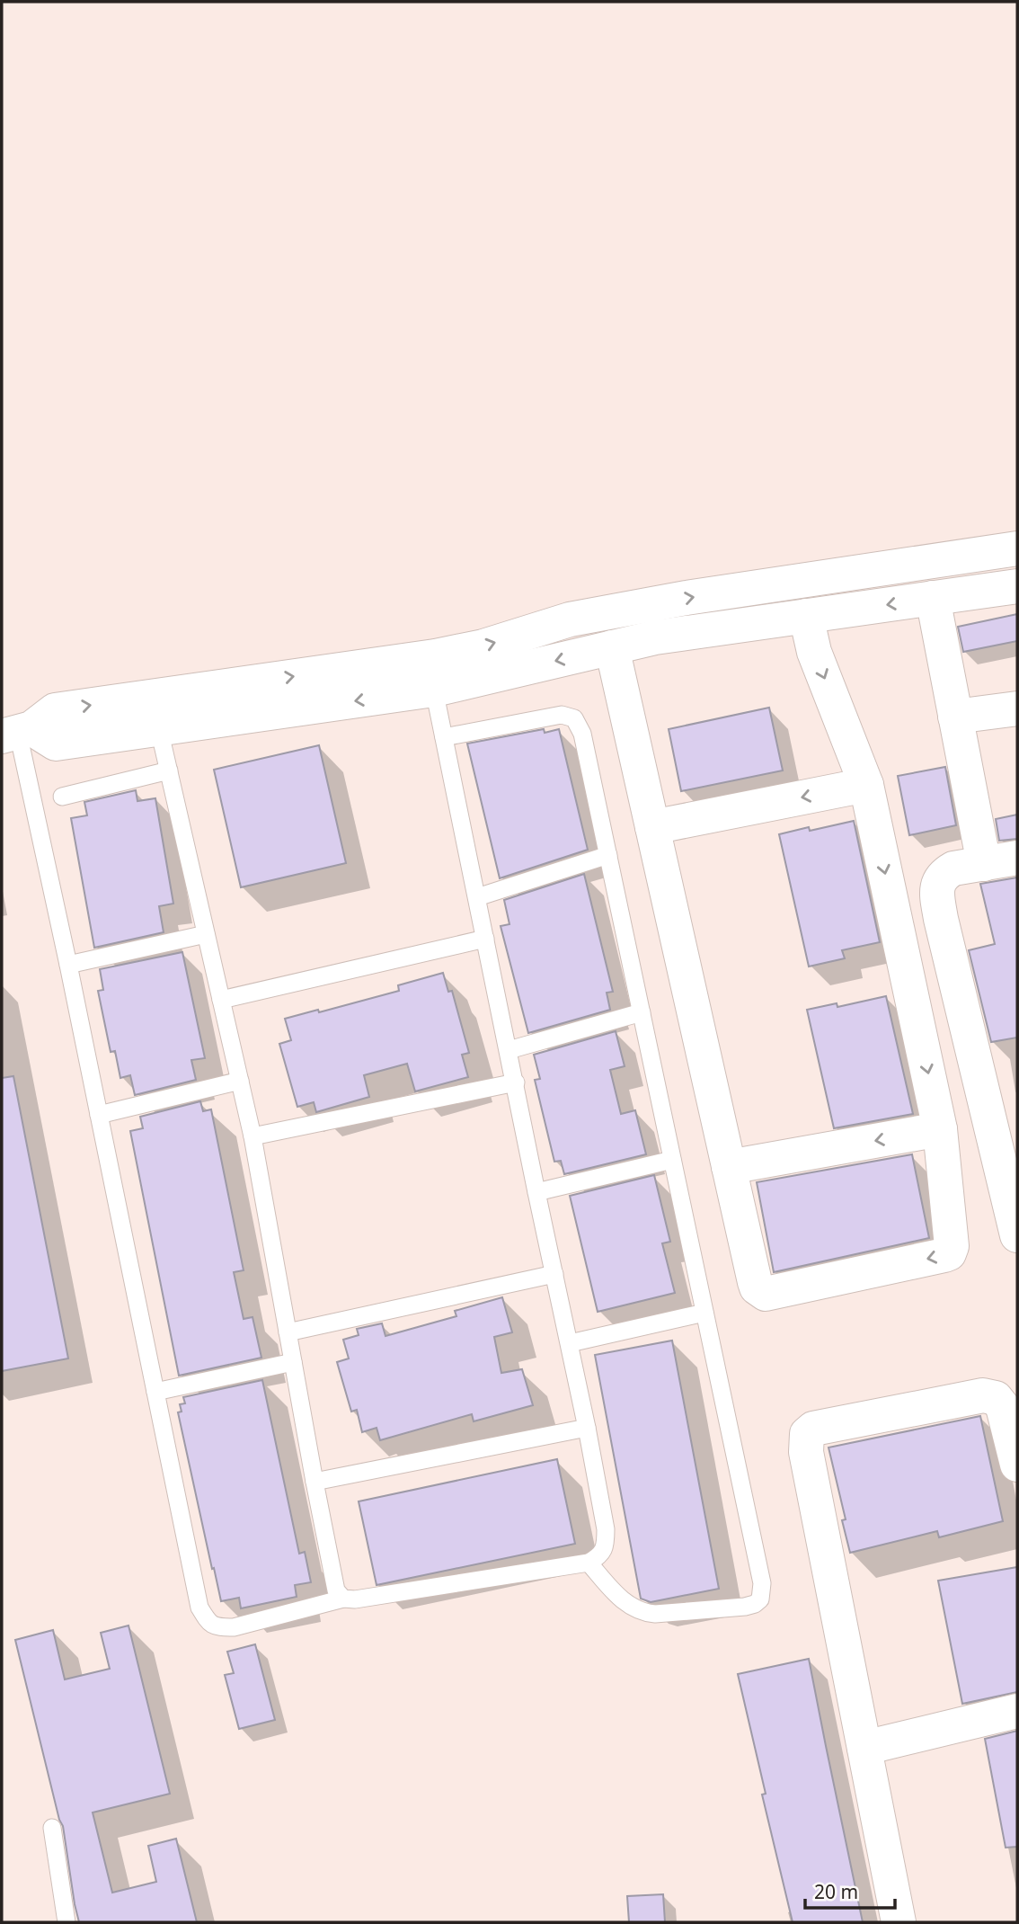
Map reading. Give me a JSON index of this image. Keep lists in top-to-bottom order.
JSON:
{
  "scale_bar": "20 m"
}
